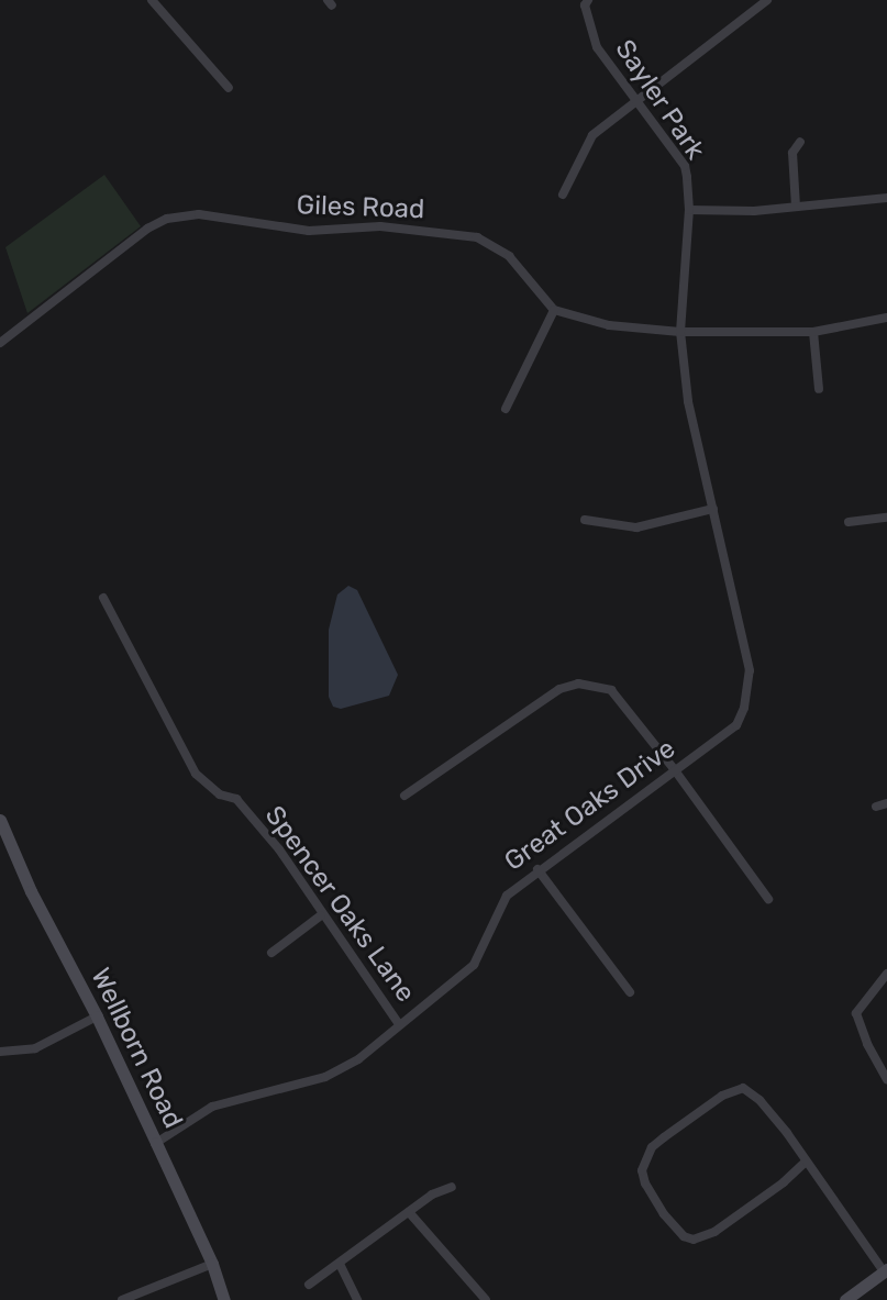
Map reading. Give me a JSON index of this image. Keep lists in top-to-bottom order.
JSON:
{
  "streets": {
    "street": [
      "Sayler Park",
      "Giles Road",
      "Great Oaks Drive",
      "Spencer Oaks Lane",
      "Wellborn Road"
    ]
  },
  "crossings": [
    ["Sayler Park", "Great Oaks Drive"],
    ["Great Oaks Drive", "Spencer Oaks Lane"],
    ["Great Oaks Drive", "Wellborn Road"]
  ]
}
